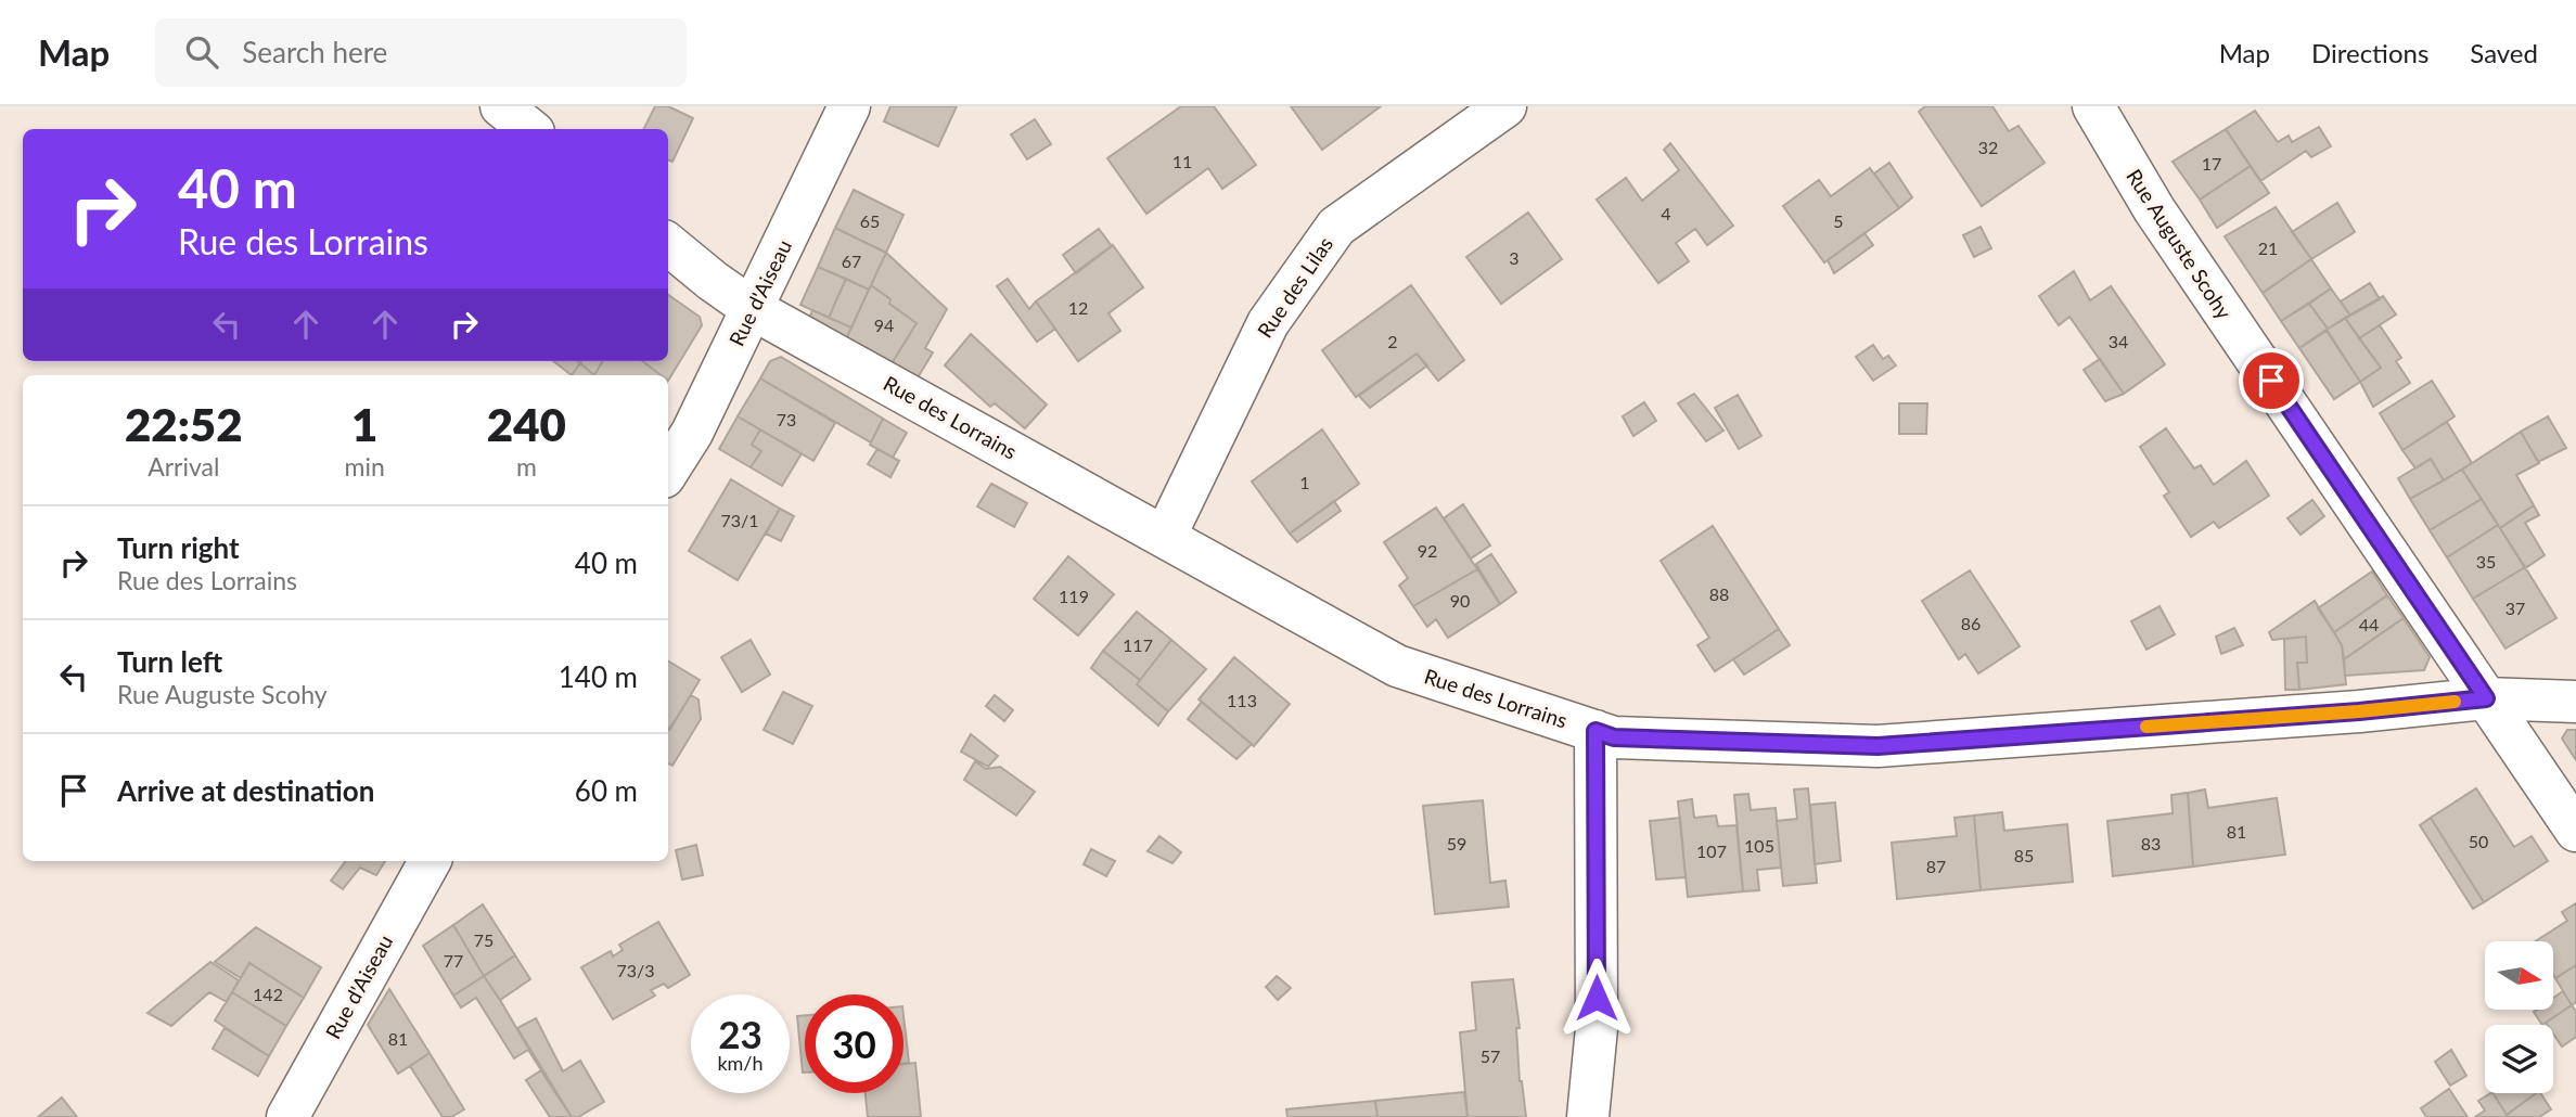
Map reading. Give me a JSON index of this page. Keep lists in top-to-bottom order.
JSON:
{
  "streets": {
    "street": [
      "Rue Auguste Scohy",
      "Rue des Lilas",
      "Rue d'Aiseau",
      "Rue des Lorrains"
    ]
  },
  "crossings": [
    ["Rue Auguste Scohy", "Rue des Lorrains"],
    ["Rue des Lilas", "Rue des Lorrains"],
    ["Rue d'Aiseau", "Rue des Lorrains"]
  ],
  "house_numbers": [
    "32",
    "11",
    "17",
    "4",
    "65",
    "5",
    "21",
    "3",
    "67",
    "12",
    "94",
    "2",
    "34",
    "73",
    "1",
    "73/1",
    "92",
    "35",
    "88",
    "119",
    "90",
    "37",
    "86",
    "44",
    "117",
    "113",
    "81",
    "50",
    "59",
    "83",
    "105",
    "107",
    "85",
    "87",
    "75",
    "77",
    "73/3",
    "142",
    "81",
    "57"
  ],
  "north": "right",
  "page": {
    "header": "Map",
    "search": "Search here",
    "nav": ["Map", "Directions", "Saved"],
    "turn": ["40 m", "Rue des Lorrains"],
    "eta": [
      "22:52",
      "Arrival",
      "1",
      "min",
      "240",
      "m"
    ],
    "list": [
      {
        "name": "Turn right",
        "note": "Rue des Lorrains",
        "value": "40 m"
      },
      {
        "name": "Turn left",
        "note": "Rue Auguste Scohy",
        "value": "140 m"
      },
      {
        "name": "Arrive at destination",
        "value": "60 m"
      }
    ],
    "speed": "23 km/h",
    "limit": "30"
  }
}
